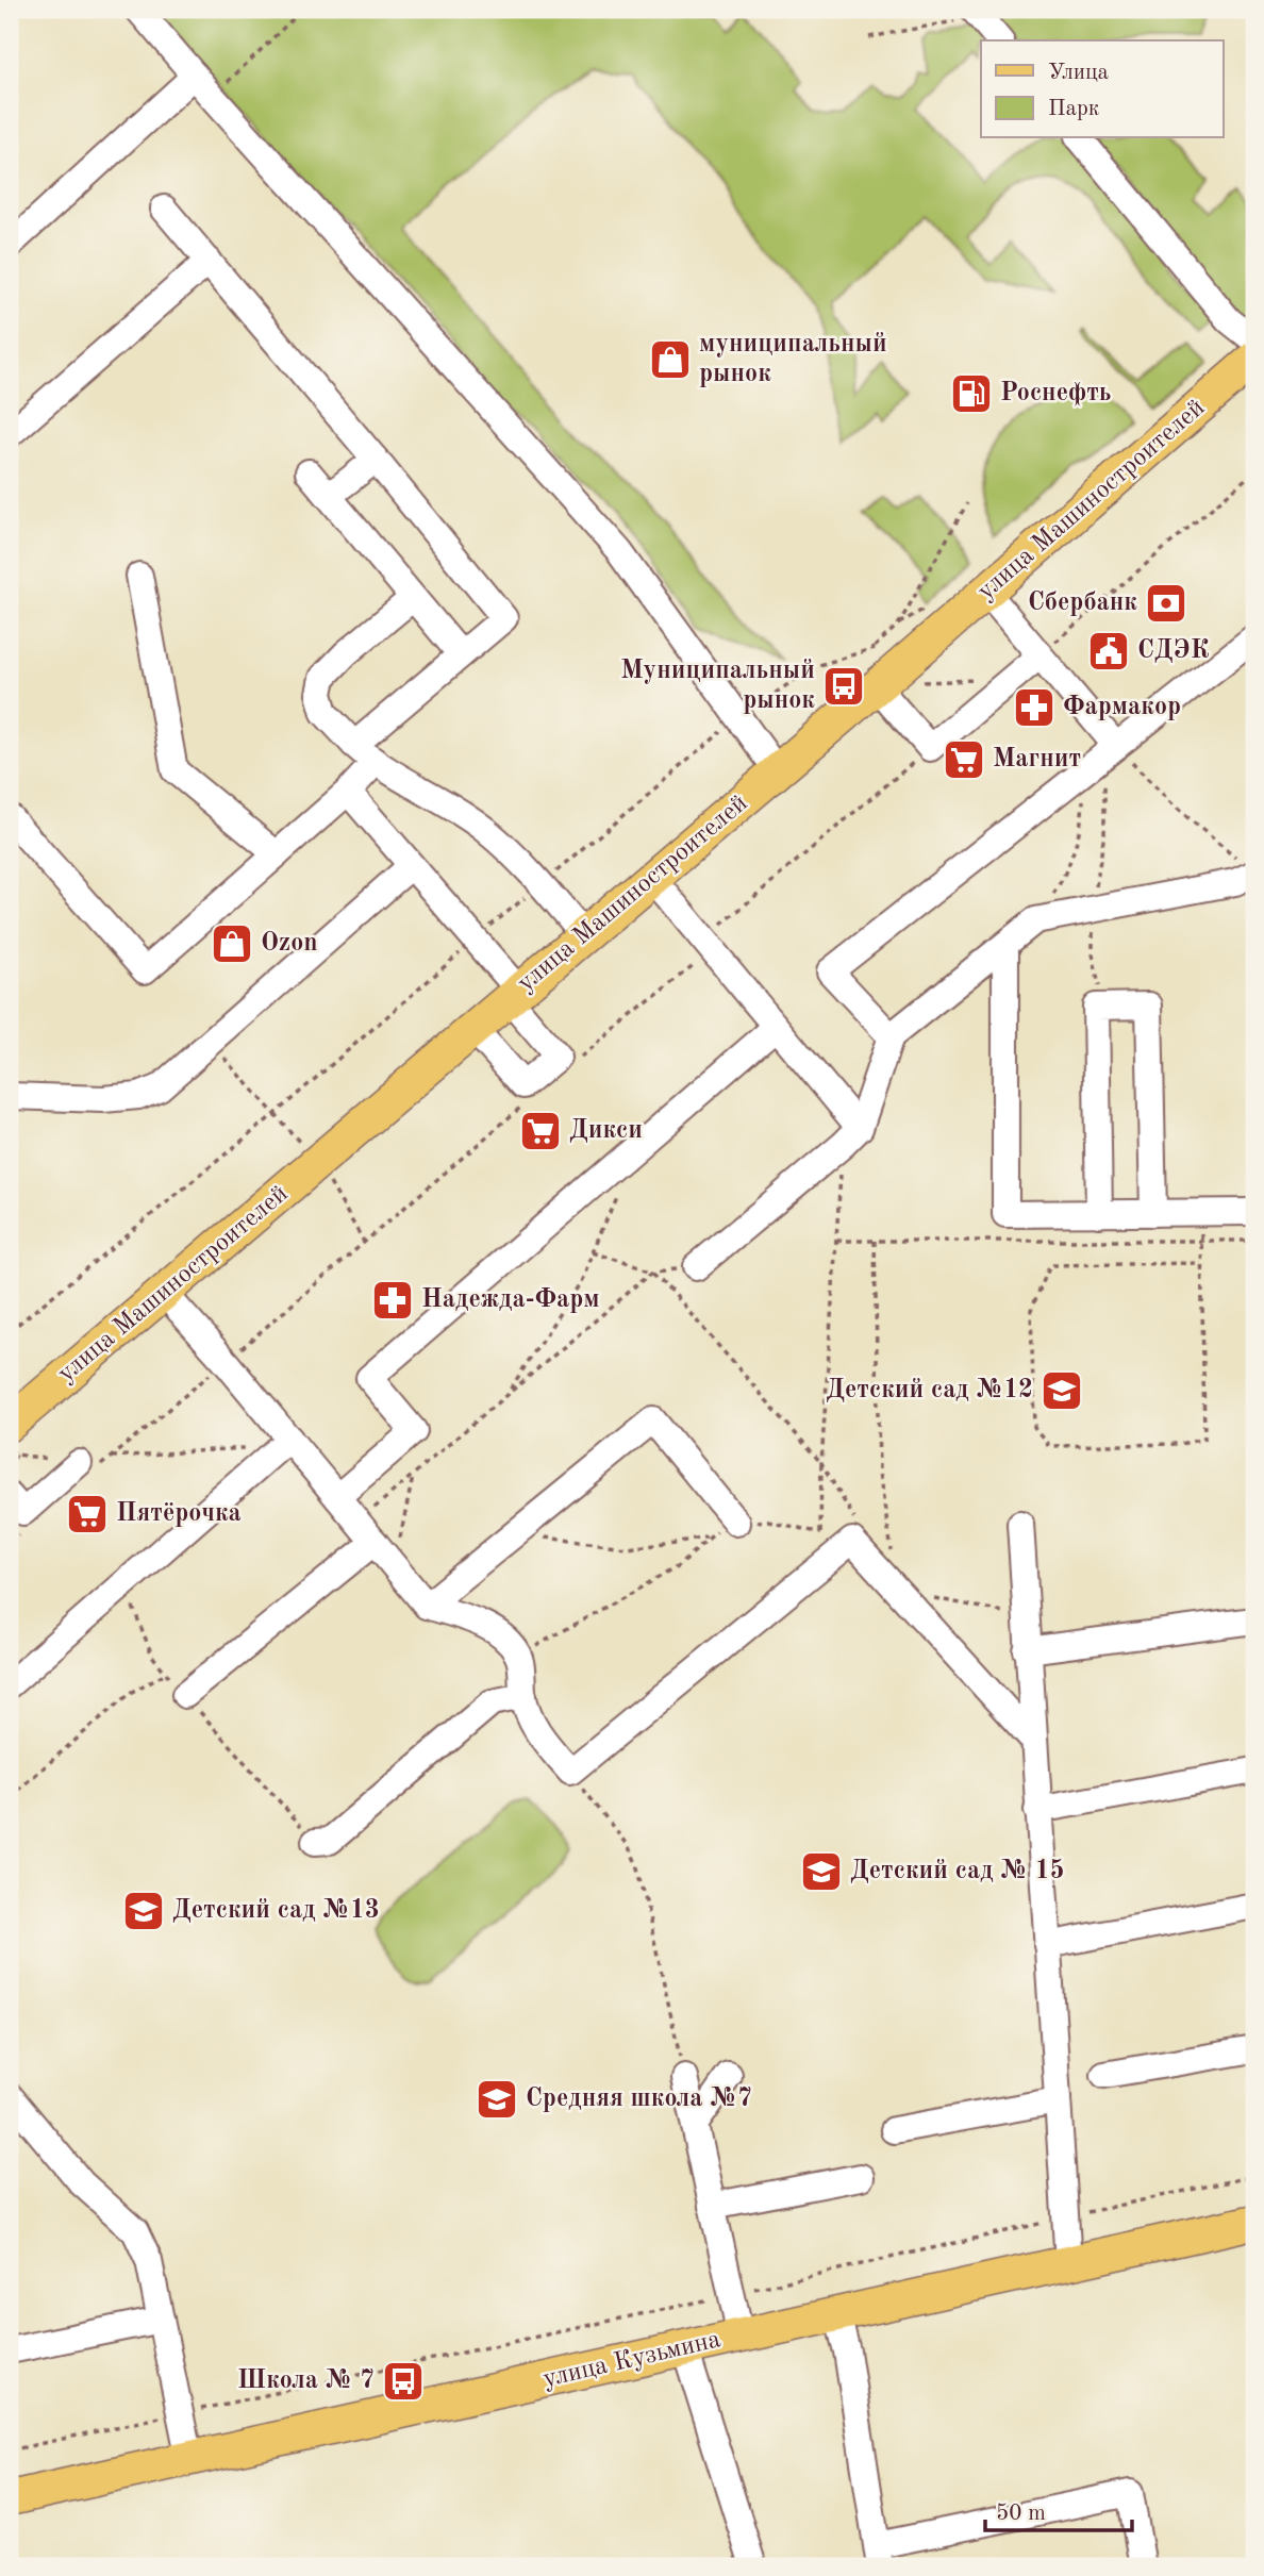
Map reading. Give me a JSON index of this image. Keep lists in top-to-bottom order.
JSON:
{
  "streets": {
    "main road": ["улица Машиностроителей", "улица Кузьмина"]
  },
  "places": {
    "shop": ["муниципальный рынок", "Ozon"],
    "fuel station": ["Роснефть"],
    "bank": ["Сбербанк"],
    "public building": ["СДЭК"],
    "bus stop": ["Муниципальный рынок", "Школа № 7"],
    "pharmacy": ["Фармакор", "Надежда-Фарм"],
    "supermarket": ["Магнит", "Дикси", "Пятёрочка"],
    "school or university": [
      "Детский сад №12",
      "Детский сад № 15",
      "Детский сад №13",
      "Средняя школа №7"
    ]
  },
  "legend": ["Улица", "Парк"],
  "scale_bar": "50 m"
}
